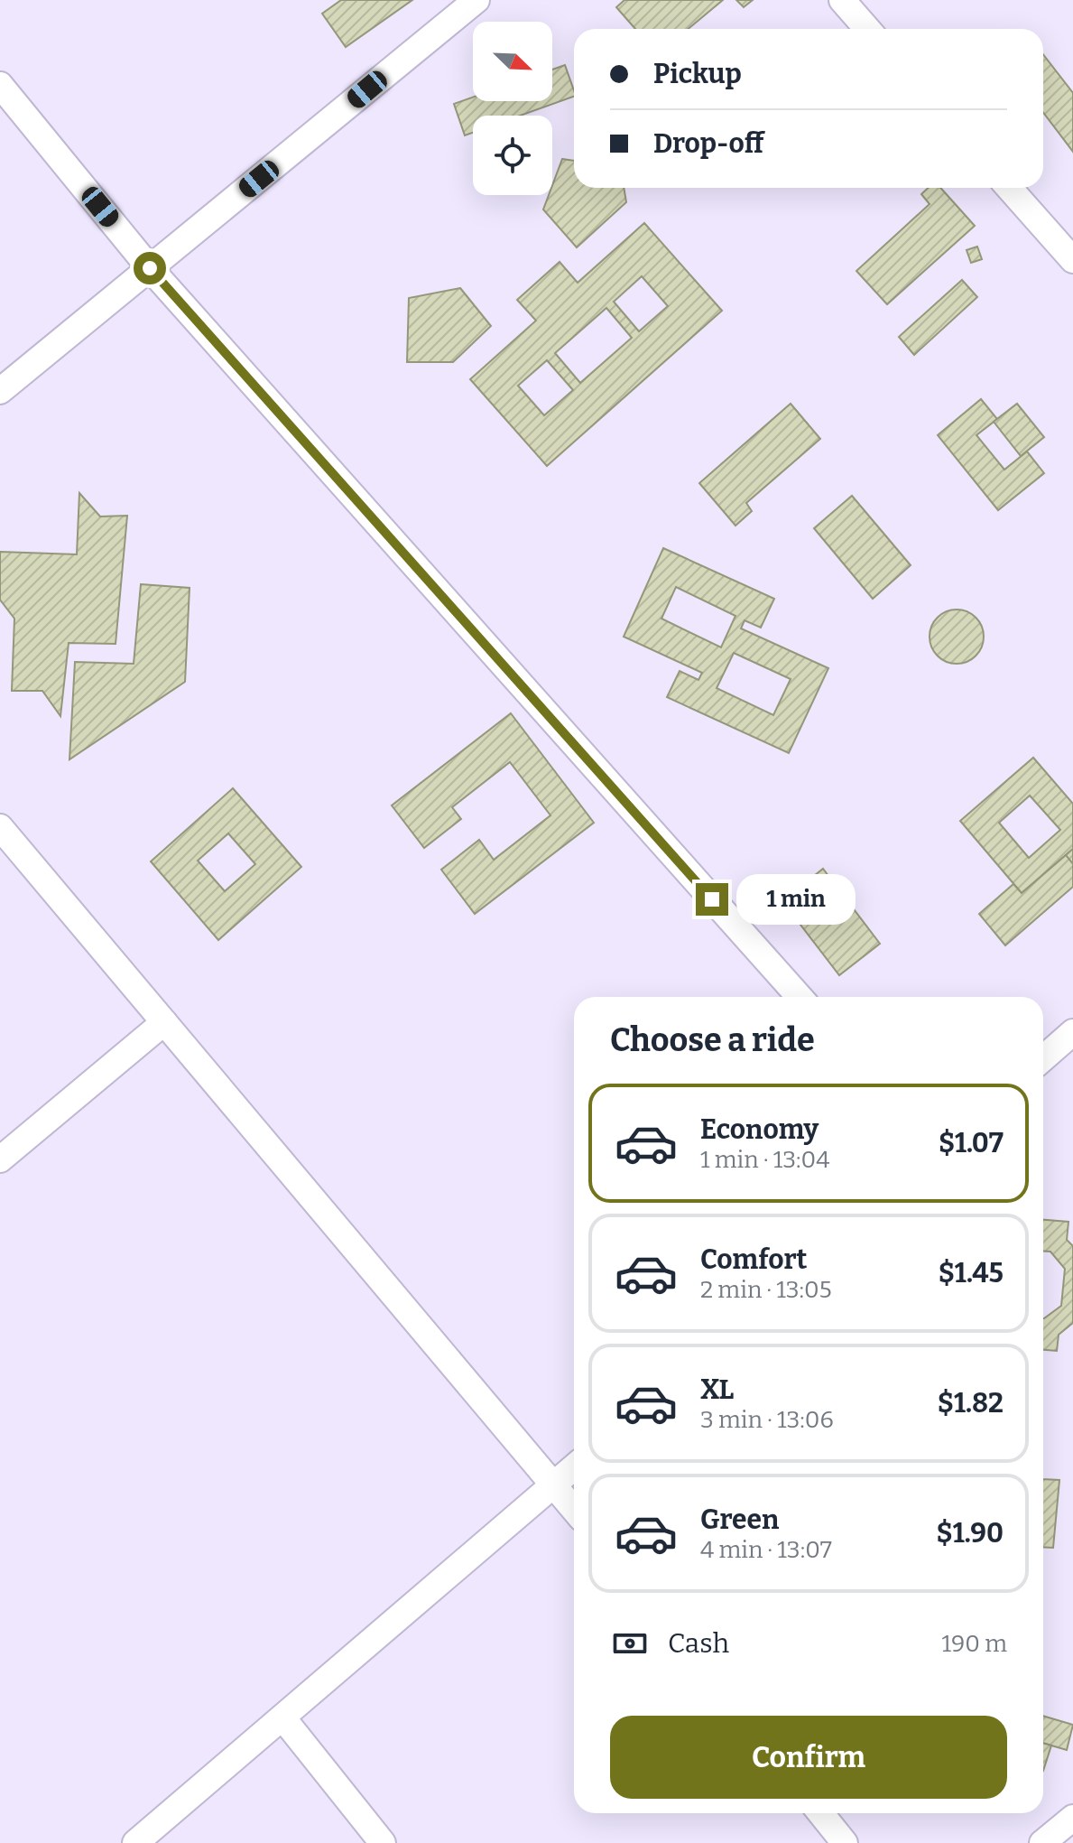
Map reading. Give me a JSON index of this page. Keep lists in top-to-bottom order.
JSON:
{
  "north": "bottom right",
  "page": {
    "banner": ["Pickup", "Drop-off"],
    "bubble": "1 min",
    "heading": "Choose a ride",
    "list": [
      {
        "name": "Economy",
        "note": "1 min · 13:04",
        "value": "$1.07"
      },
      {
        "name": "Comfort",
        "note": "2 min · 13:05",
        "value": "$1.45"
      },
      {
        "name": "XL",
        "note": "3 min · 13:06",
        "value": "$1.82"
      },
      {
        "name": "Green",
        "note": "4 min · 13:07",
        "value": "$1.90"
      }
    ],
    "pay": ["Cash", "190 m"],
    "buttons": "Confirm"
  }
}
